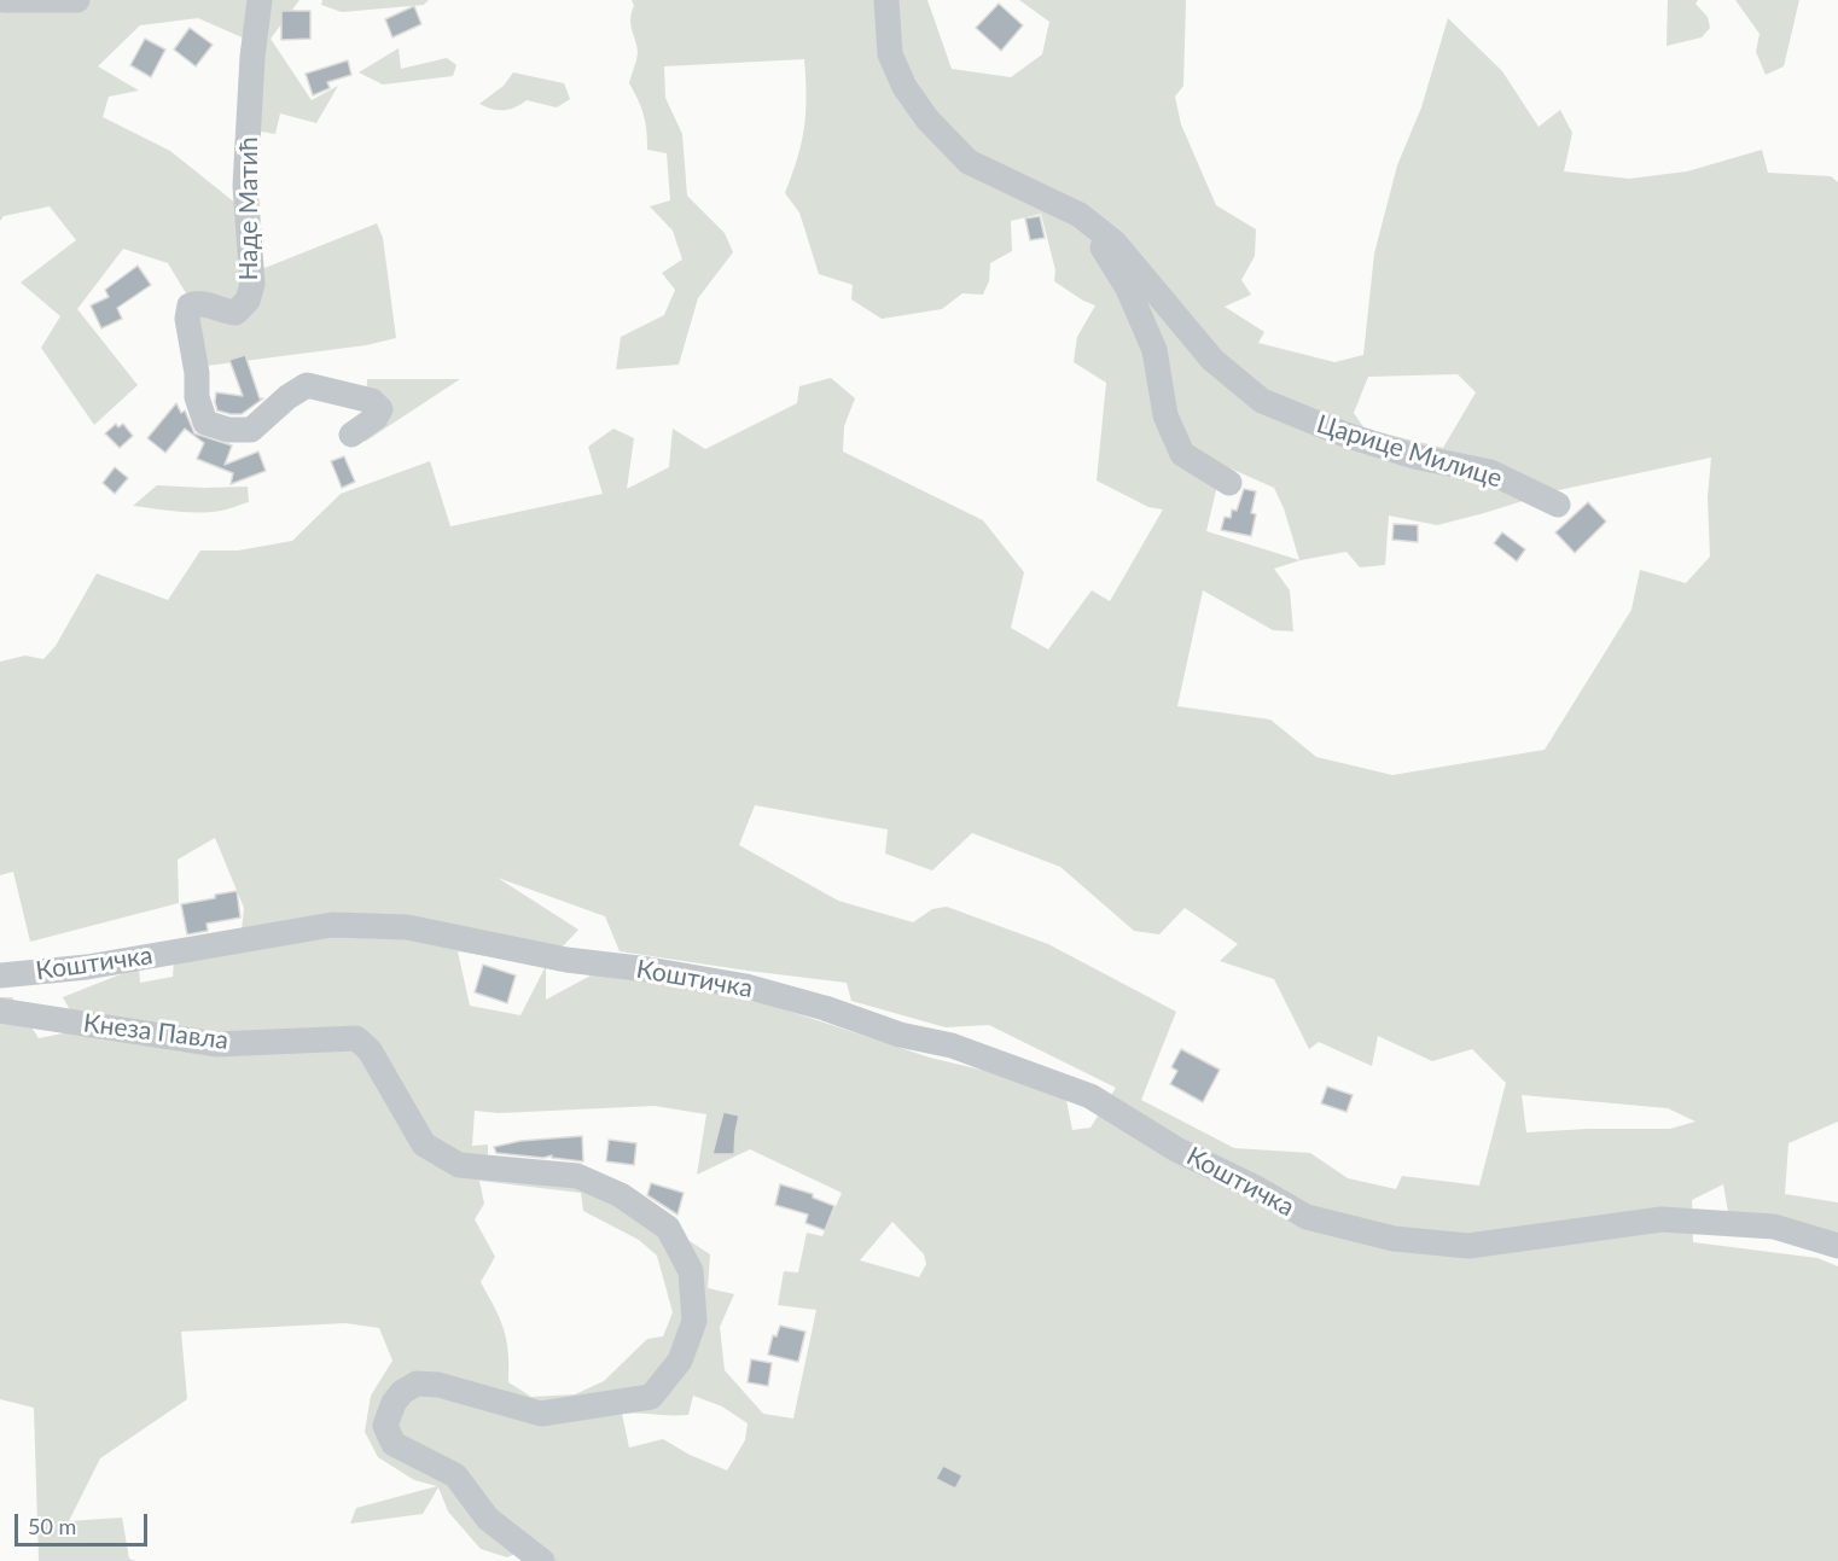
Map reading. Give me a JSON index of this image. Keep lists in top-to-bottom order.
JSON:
{
  "streets": {
    "street": [
      "Наде Матић",
      "Царице Милице",
      "Коштичка",
      "Кнеза Павла"
    ]
  },
  "scale_bar": "50 m"
}
